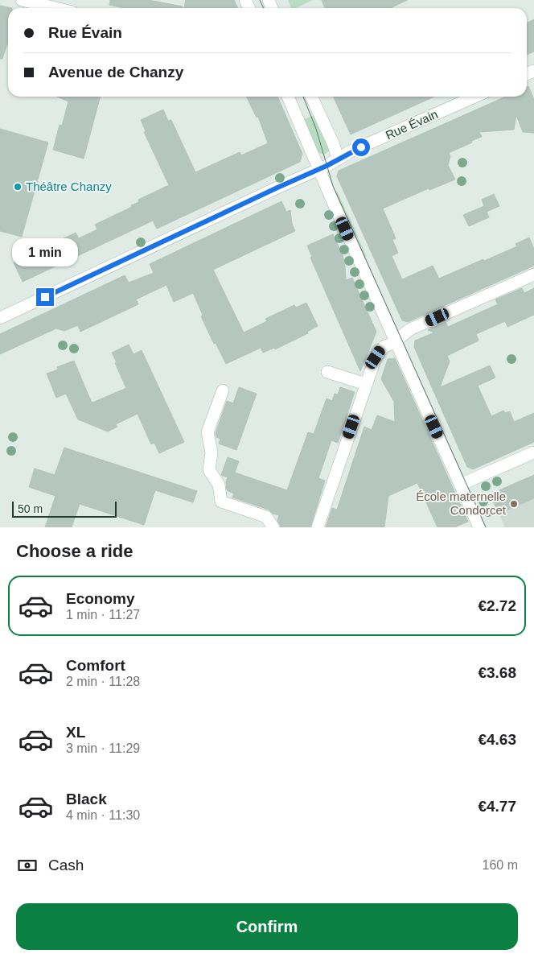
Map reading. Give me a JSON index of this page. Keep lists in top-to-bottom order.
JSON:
{
  "streets": {
    "street": ["Rue Évain"]
  },
  "places": ["Théâtre Chanzy", "École maternelle Condorcet"],
  "scale_bar": "50 m",
  "page": {
    "banner": ["Rue Évain", "Avenue de Chanzy"],
    "bubble": "1 min",
    "scale": "50 m",
    "heading": "Choose a ride",
    "list": [
      {
        "name": "Economy",
        "note": "1 min · 11:27",
        "value": "€2.72"
      },
      {
        "name": "Comfort",
        "note": "2 min · 11:28",
        "value": "€3.68"
      },
      {
        "name": "XL",
        "note": "3 min · 11:29",
        "value": "€4.63"
      },
      {
        "name": "Black",
        "note": "4 min · 11:30",
        "value": "€4.77"
      }
    ],
    "pay": ["Cash", "160 m"],
    "buttons": "Confirm"
  }
}
